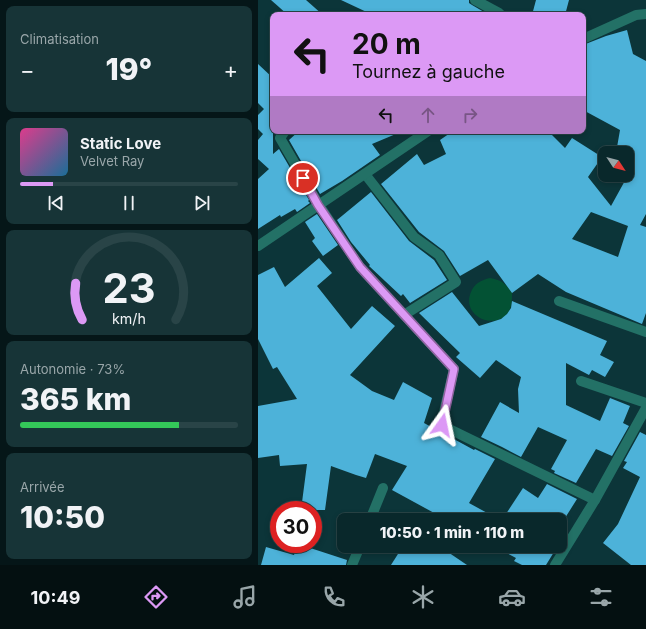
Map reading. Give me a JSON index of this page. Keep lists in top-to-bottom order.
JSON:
{
  "north": "bottom right",
  "page": {
    "tile": [
      "Climatisation",
      ["Autonomie · 73%", "365 km"],
      ["Arrivée", "10:50"]
    ],
    "turn": ["20 m", "Tournez à gauche"],
    "heat": ["−", "19°", "+"],
    "song": ["Static Love", "Velvet Ray"],
    "limit": "30",
    "trip": "10:50 · 1 min · 110 m",
    "tabs": "10:49",
    "gauge": ["23", "km/h"]
  }
}
